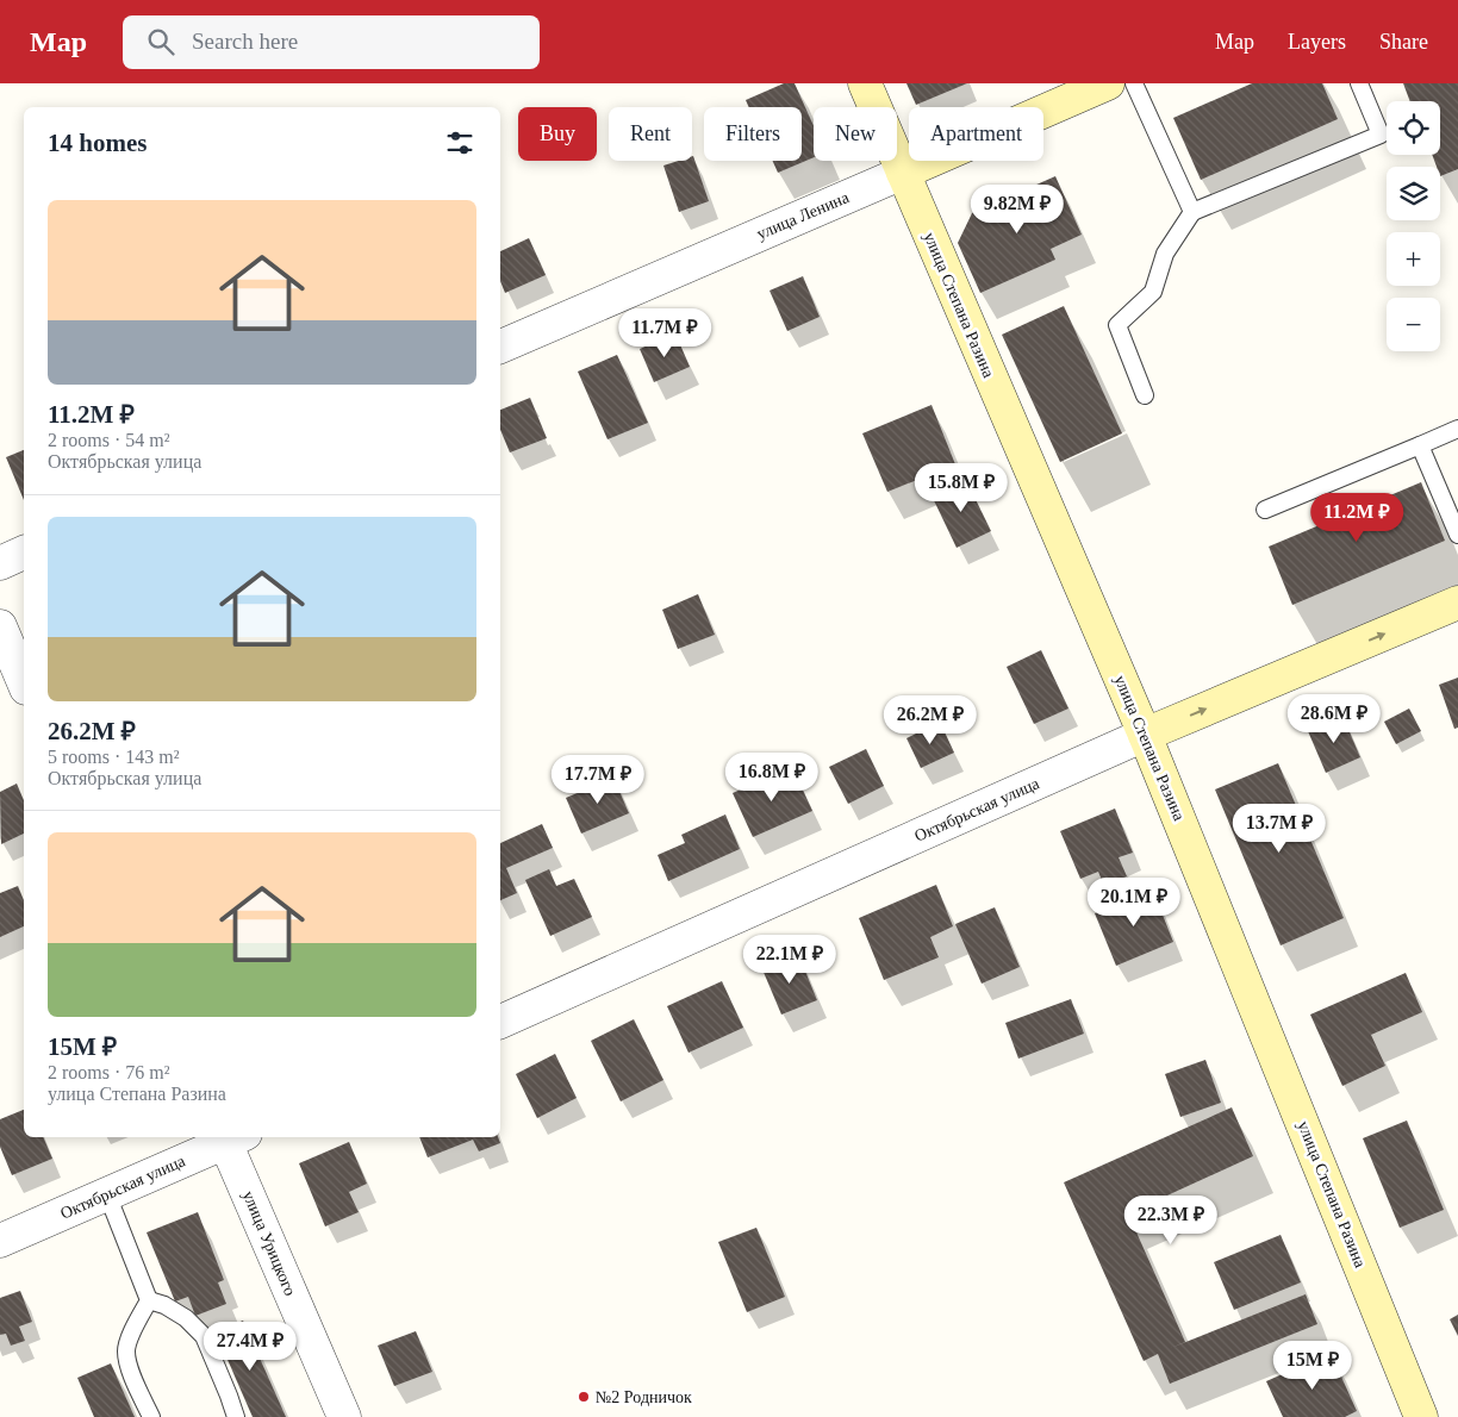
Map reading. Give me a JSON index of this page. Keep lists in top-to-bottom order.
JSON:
{
  "streets": {
    "main road": ["улица Ленина", "улица Степана Разина", "Октябрьская улица"],
    "street": ["улица Урицкого"]
  },
  "crossings": [
    ["улица Ленина", "улица Степана Разина"],
    ["улица Степана Разина", "Октябрьская улица"],
    ["Октябрьская улица", "улица Урицкого"]
  ],
  "places": ["№2 Родничок"],
  "page": {
    "header": "Map",
    "search": "Search here",
    "nav": ["Map", "Layers", "Share"],
    "map_buttons": ["+", "−"],
    "chip": [
      "Buy",
      "Rent",
      "Filters",
      "New",
      "Apartment"
    ],
    "heading": "14 homes",
    "list": [
      {
        "name": "11.2M ₽",
        "note": "2 rooms · 54 m² · Октябрьская улица"
      },
      {
        "name": "26.2M ₽",
        "note": "5 rooms · 143 m² · Октябрьская улица"
      },
      {
        "name": "15M ₽",
        "note": "2 rooms · 76 m² · улица Степана Разина"
      }
    ],
    "price": [
      "9.82M ₽",
      "11.7M ₽",
      "15.8M ₽",
      "11.2M ₽",
      "28.6M ₽",
      "26.2M ₽",
      "16.8M ₽",
      "17.7M ₽",
      "13.7M ₽",
      "20.1M ₽",
      "22.1M ₽",
      "22.3M ₽",
      "27.4M ₽",
      "15M ₽"
    ]
  }
}
